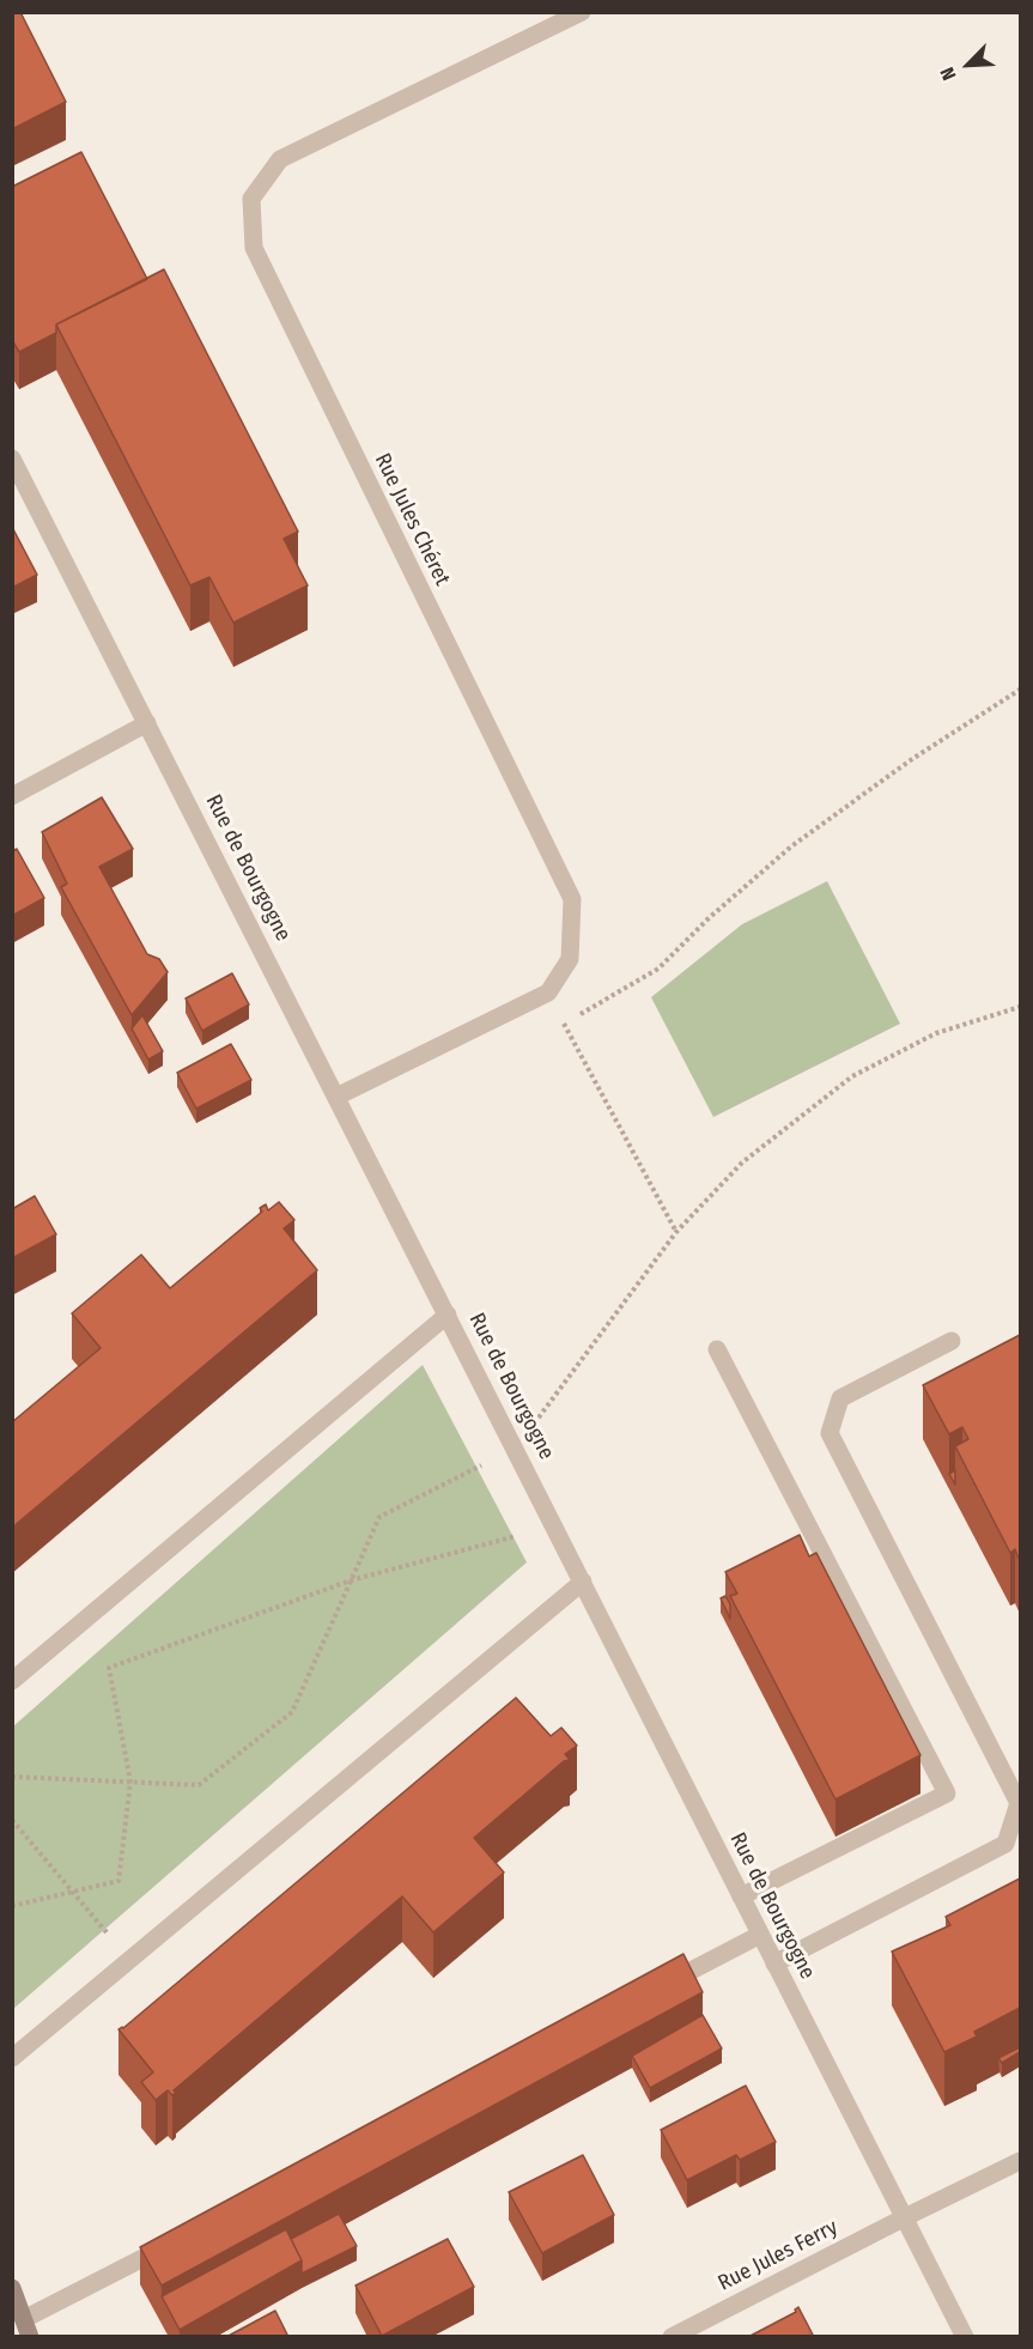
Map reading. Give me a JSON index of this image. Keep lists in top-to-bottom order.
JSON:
{
  "streets": {
    "street": ["Rue Jules Chéret", "Rue de Bourgogne", "Rue Jules Ferry"]
  },
  "crossings": [
    ["Rue de Bourgogne", "Rue Jules Ferry"]
  ],
  "north": "bottom left"
}
